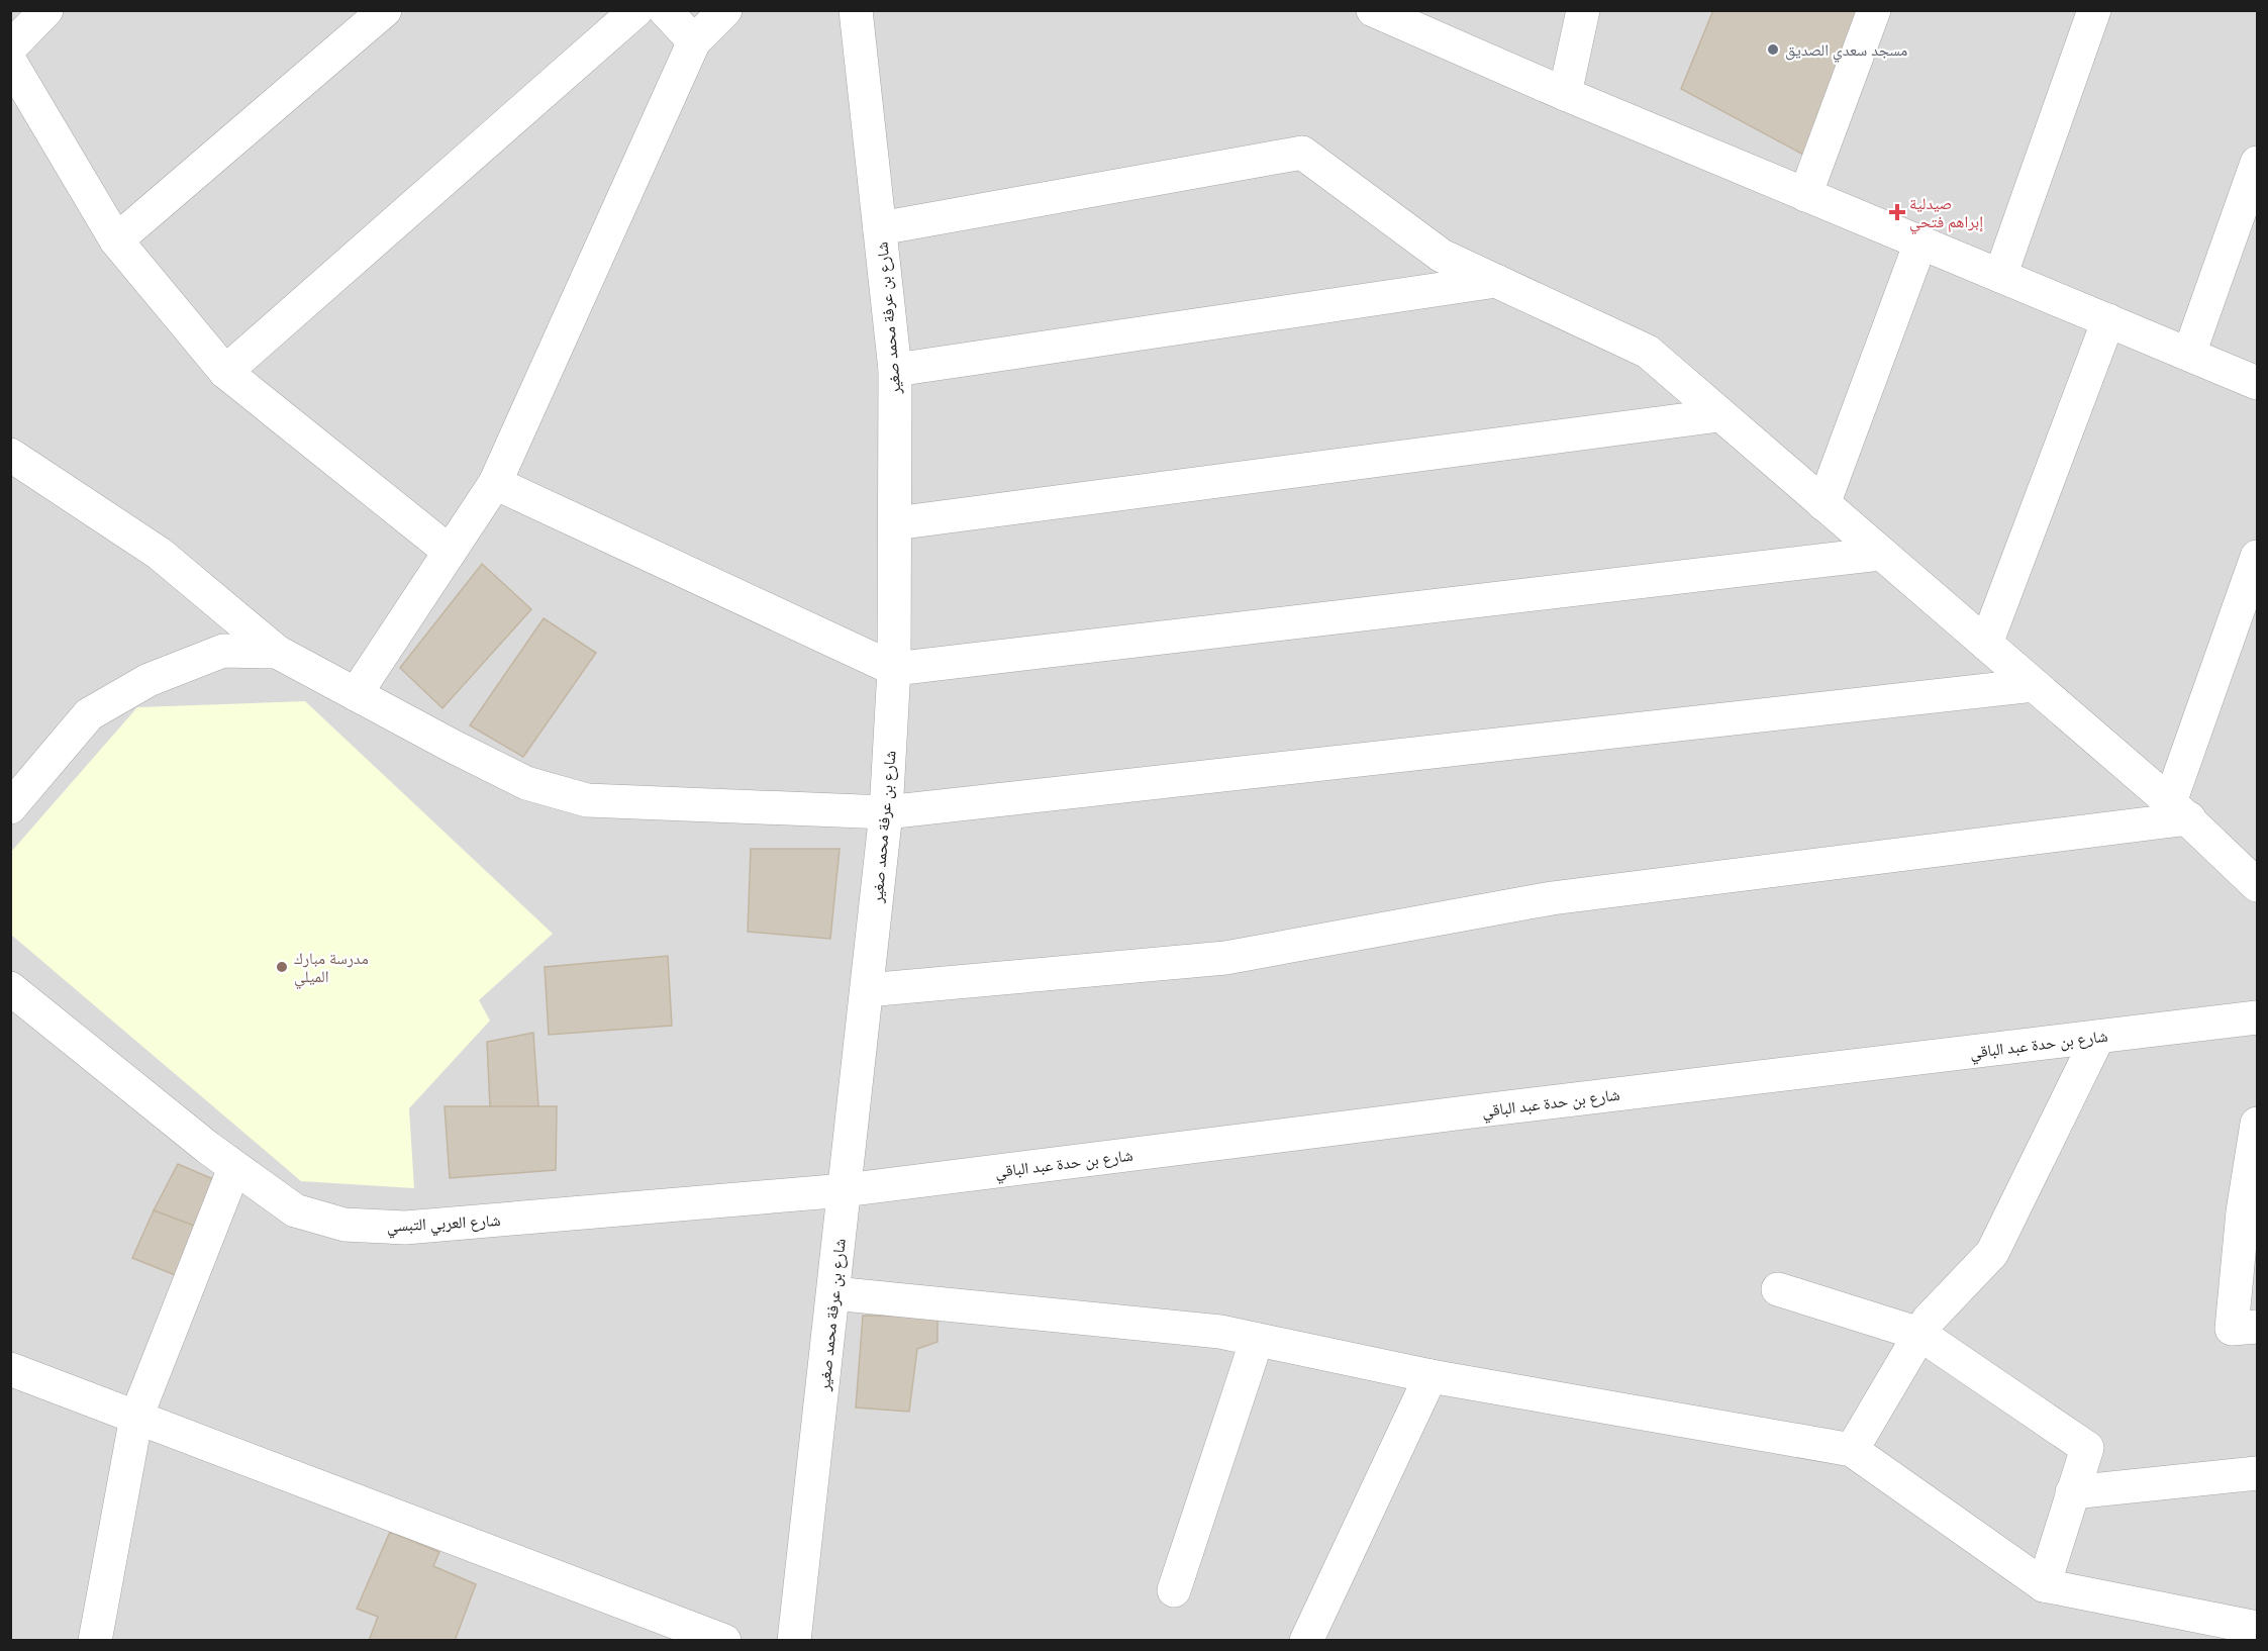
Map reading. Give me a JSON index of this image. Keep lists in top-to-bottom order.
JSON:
{
  "streets": {
    "street": ["شارع بن عرفة محمد صغير", "شارع بن حدة عبد الباقي", "شارع العربي التبسي"]
  },
  "crossings": [
    ["شارع بن عرفة محمد صغير", "شارع بن حدة عبد الباقي"],
    ["شارع بن عرفة محمد صغير", "شارع العربي التبسي"],
    ["شارع بن حدة عبد الباقي", "شارع العربي التبسي"]
  ],
  "places": {
    "other": ["مسجد سعدي الصديق", "مدرسة مبارك الميلي"],
    "health": ["صيدلية إبراهم فتحي"]
  }
}
